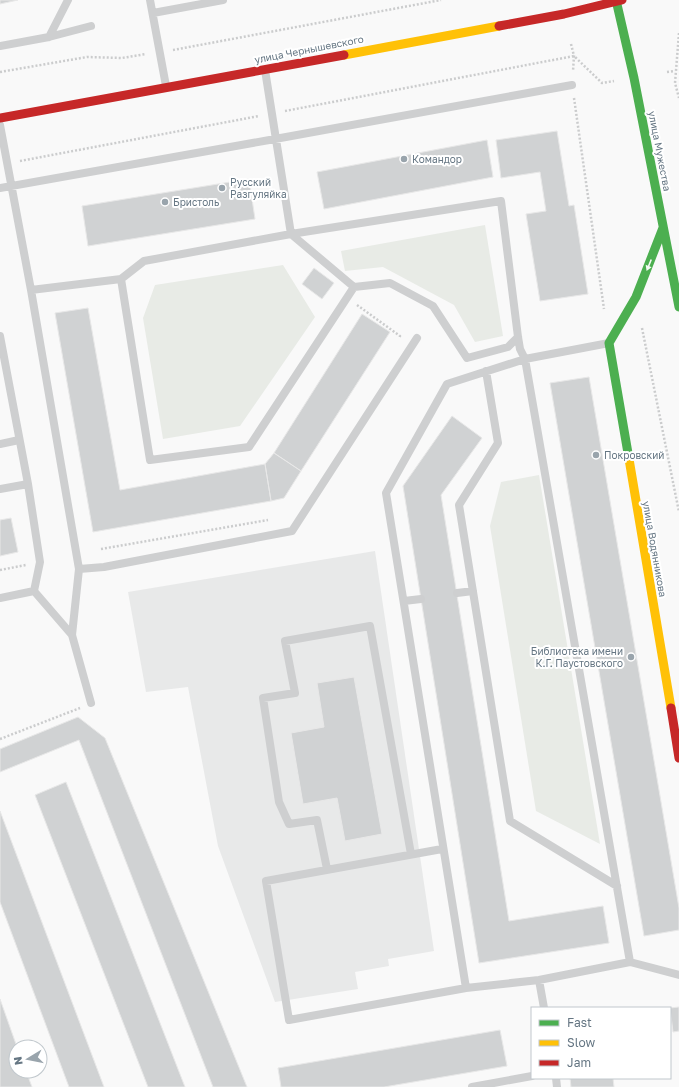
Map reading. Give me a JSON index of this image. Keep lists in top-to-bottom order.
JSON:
{
  "streets": {
    "street": ["улица Чернышевского", "улица Мужества", "улица Водянникова"]
  },
  "crossings": [
    ["улица Чернышевского", "улица Мужества"]
  ],
  "places": [
    "Командор",
    "Русский Разгуляйка",
    "Бристоль",
    "Покровский",
    "Библиотека имени К.Г. Паустовского"
  ],
  "legend": ["Fast", "Slow", "Jam"],
  "north": "left"
}
